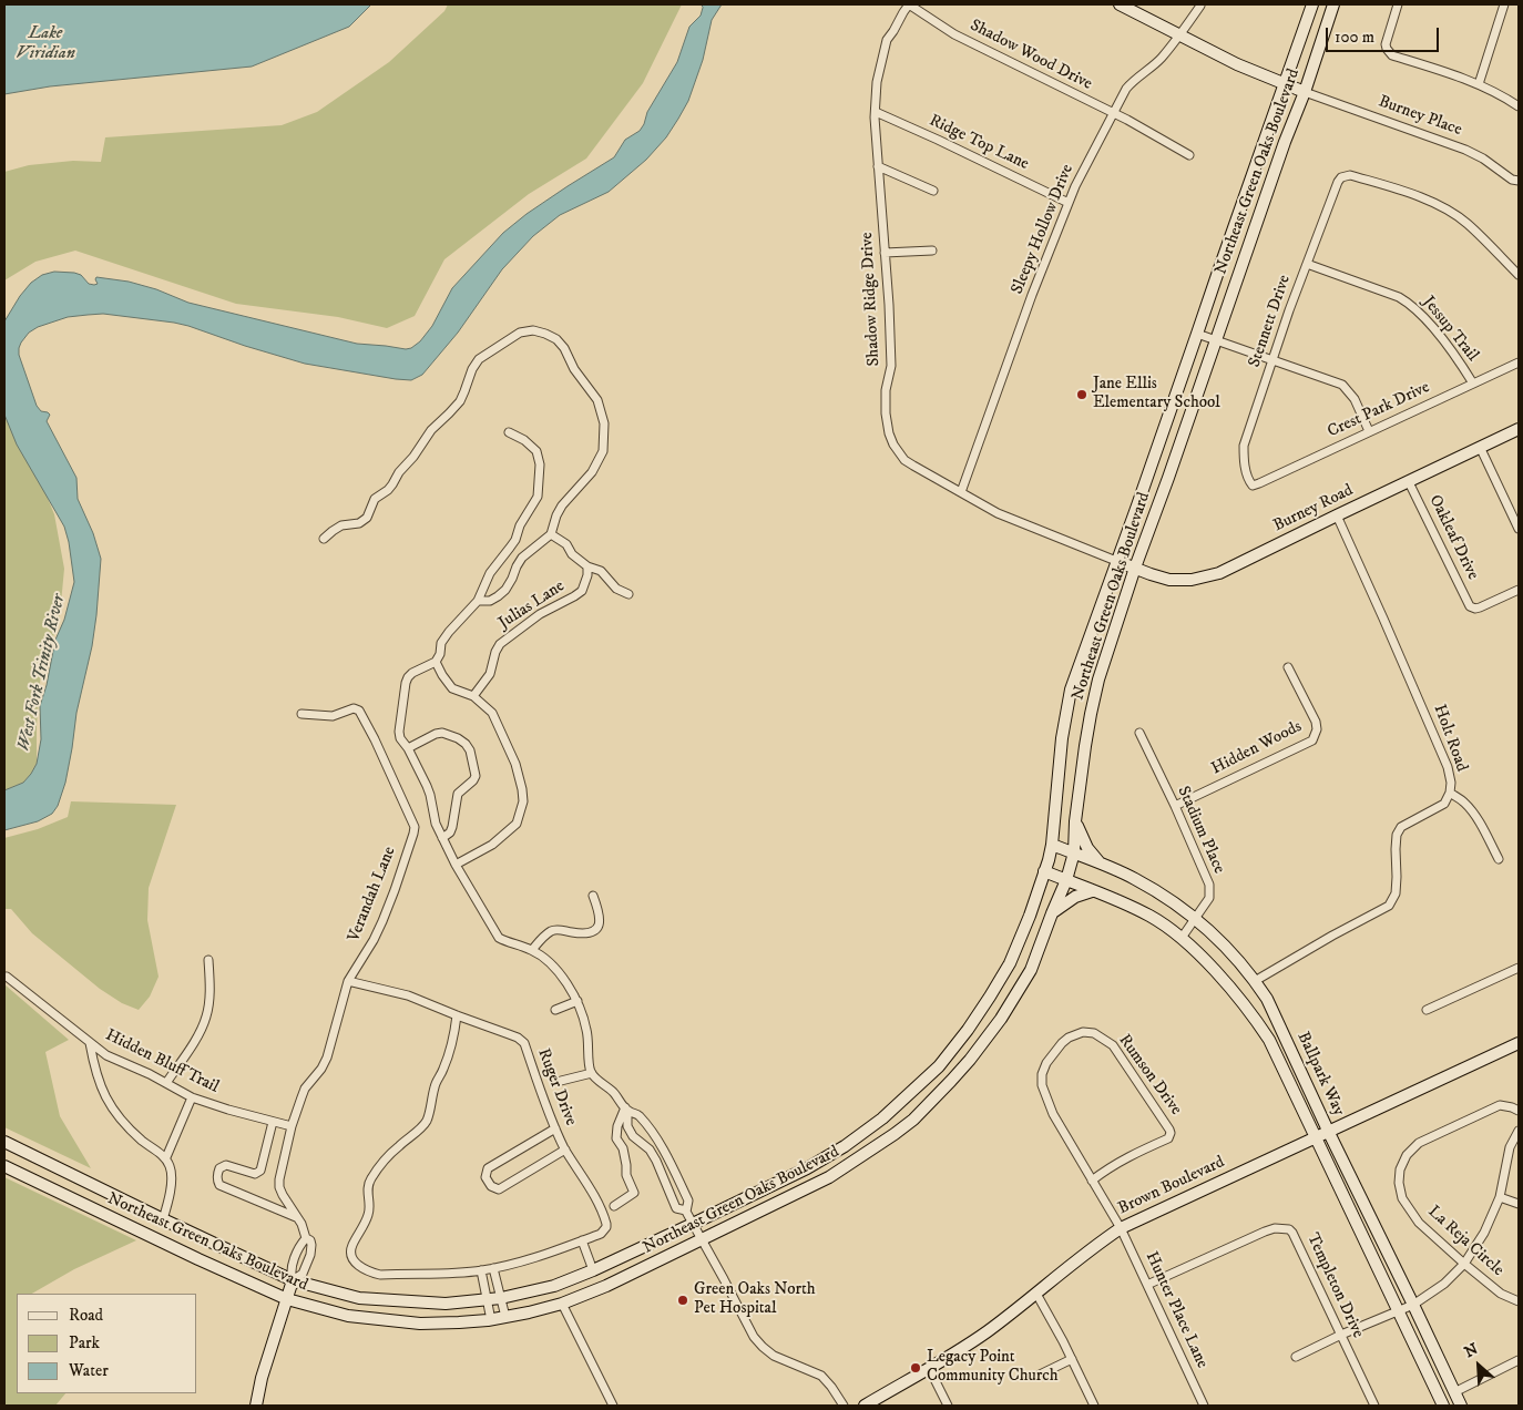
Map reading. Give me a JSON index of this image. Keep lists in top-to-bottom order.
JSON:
{
  "streets": {
    "main road": [
      "Northeast Green Oaks Boulevard",
      "Burney Road",
      "Ballpark Way",
      "Brown Boulevard"
    ],
    "street": [
      "Shadow Wood Drive",
      "Burney Place",
      "Ridge Top Lane",
      "Sleepy Hollow Drive",
      "Shadow Ridge Drive",
      "Stennett Drive",
      "Jessup Trail",
      "Crest Park Drive",
      "Oakleaf Drive",
      "Julias Lane",
      "Holt Road",
      "Hidden Woods",
      "Stadium Place",
      "Verandah Lane",
      "Hidden Bluff Trail",
      "Rumson Drive",
      "Ruger Drive",
      "La Reja Circle",
      "Templeton Drive",
      "Hunter Place Lane"
    ]
  },
  "crossings": [
    ["Shadow Wood Drive", "Sleepy Hollow Drive"],
    ["Shadow Wood Drive", "Shadow Ridge Drive"],
    ["Burney Place", "Northeast Green Oaks Boulevard"],
    ["Ridge Top Lane", "Sleepy Hollow Drive"],
    ["Ridge Top Lane", "Shadow Ridge Drive"],
    ["Northeast Green Oaks Boulevard", "Shadow Ridge Drive"],
    ["Northeast Green Oaks Boulevard", "Burney Road"],
    ["Northeast Green Oaks Boulevard", "Verandah Lane"],
    ["Northeast Green Oaks Boulevard", "Ballpark Way"],
    ["Sleepy Hollow Drive", "Shadow Ridge Drive"],
    ["Shadow Ridge Drive", "Burney Road"],
    ["Stennett Drive", "Jessup Trail"],
    ["Stennett Drive", "Crest Park Drive"],
    ["Jessup Trail", "Crest Park Drive"],
    ["Burney Road", "Oakleaf Drive"],
    ["Burney Road", "Holt Road"],
    ["Holt Road", "Ballpark Way"],
    ["Hidden Woods", "Stadium Place"],
    ["Stadium Place", "Ballpark Way"],
    ["Verandah Lane", "Hidden Bluff Trail"],
    ["Verandah Lane", "Ruger Drive"],
    ["Ballpark Way", "Brown Boulevard"],
    ["Rumson Drive", "Hunter Place Lane"],
    ["Brown Boulevard", "Hunter Place Lane"],
    ["Templeton Drive", "Hunter Place Lane"]
  ],
  "water": ["Lake Viridian", "West Fork Trinity River"],
  "places": ["Jane Ellis Elementary School", "Green Oaks North Pet Hospital", "Legacy Point Community Church"],
  "legend": ["Road", "Park", "Water"],
  "scale_bar": "100 m",
  "north": "top left"
}
